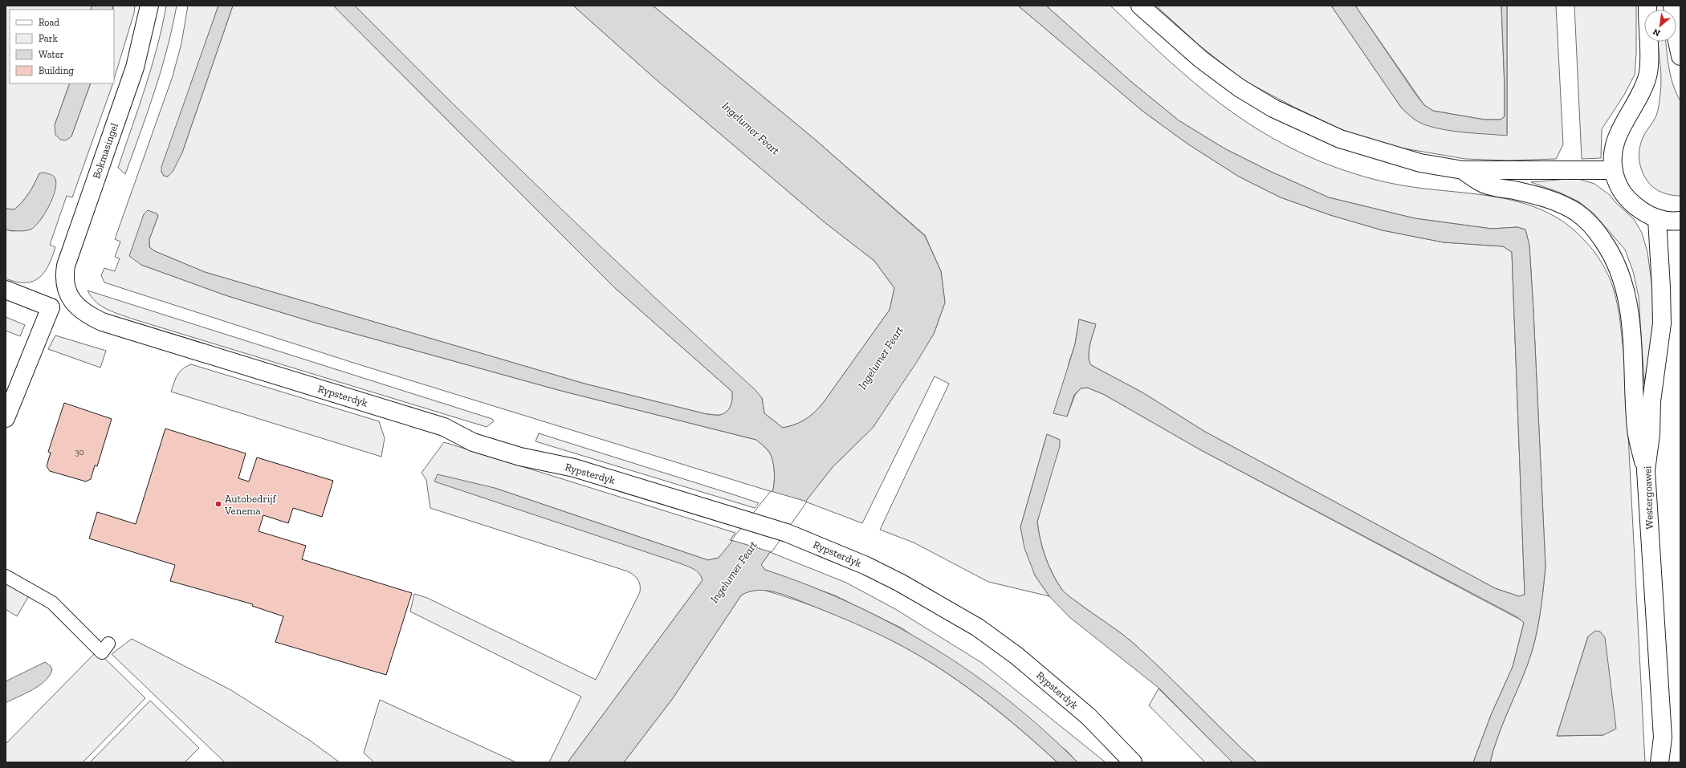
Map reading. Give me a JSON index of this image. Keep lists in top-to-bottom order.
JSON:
{
  "streets": {
    "main road": ["Bokmasingel", "Rypsterdyk", "Westergoawei"]
  },
  "crossings": [
    ["Bokmasingel", "Rypsterdyk"]
  ],
  "water": ["Ingelumer Feart"],
  "places": ["Autobedrijf Venema"],
  "house_numbers": ["30"],
  "legend": [
    "Road",
    "Park",
    "Water",
    "Building"
  ],
  "north": "bottom left"
}
